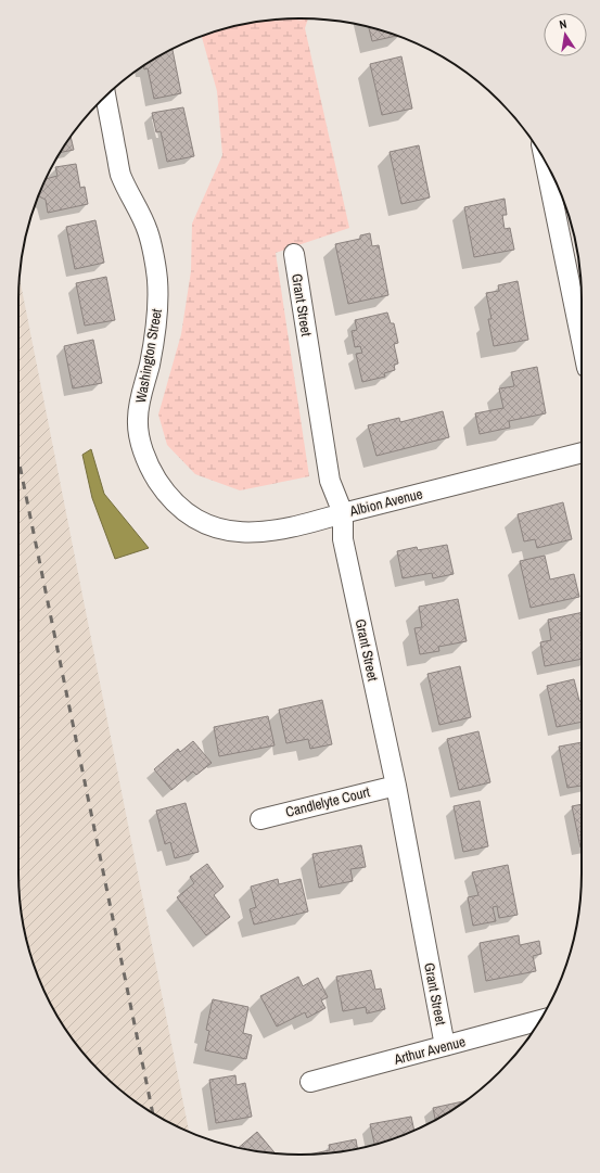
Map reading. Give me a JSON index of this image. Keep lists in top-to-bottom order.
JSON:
{
  "streets": {
    "street": [
      "Grant Street",
      "Washington Street",
      "Albion Avenue",
      "Candlelyte Court",
      "Arthur Avenue"
    ]
  },
  "crossings": [
    ["Grant Street", "Albion Avenue"],
    ["Grant Street", "Candlelyte Court"],
    ["Grant Street", "Arthur Avenue"],
    ["Washington Street", "Albion Avenue"]
  ],
  "north": "top"
}
